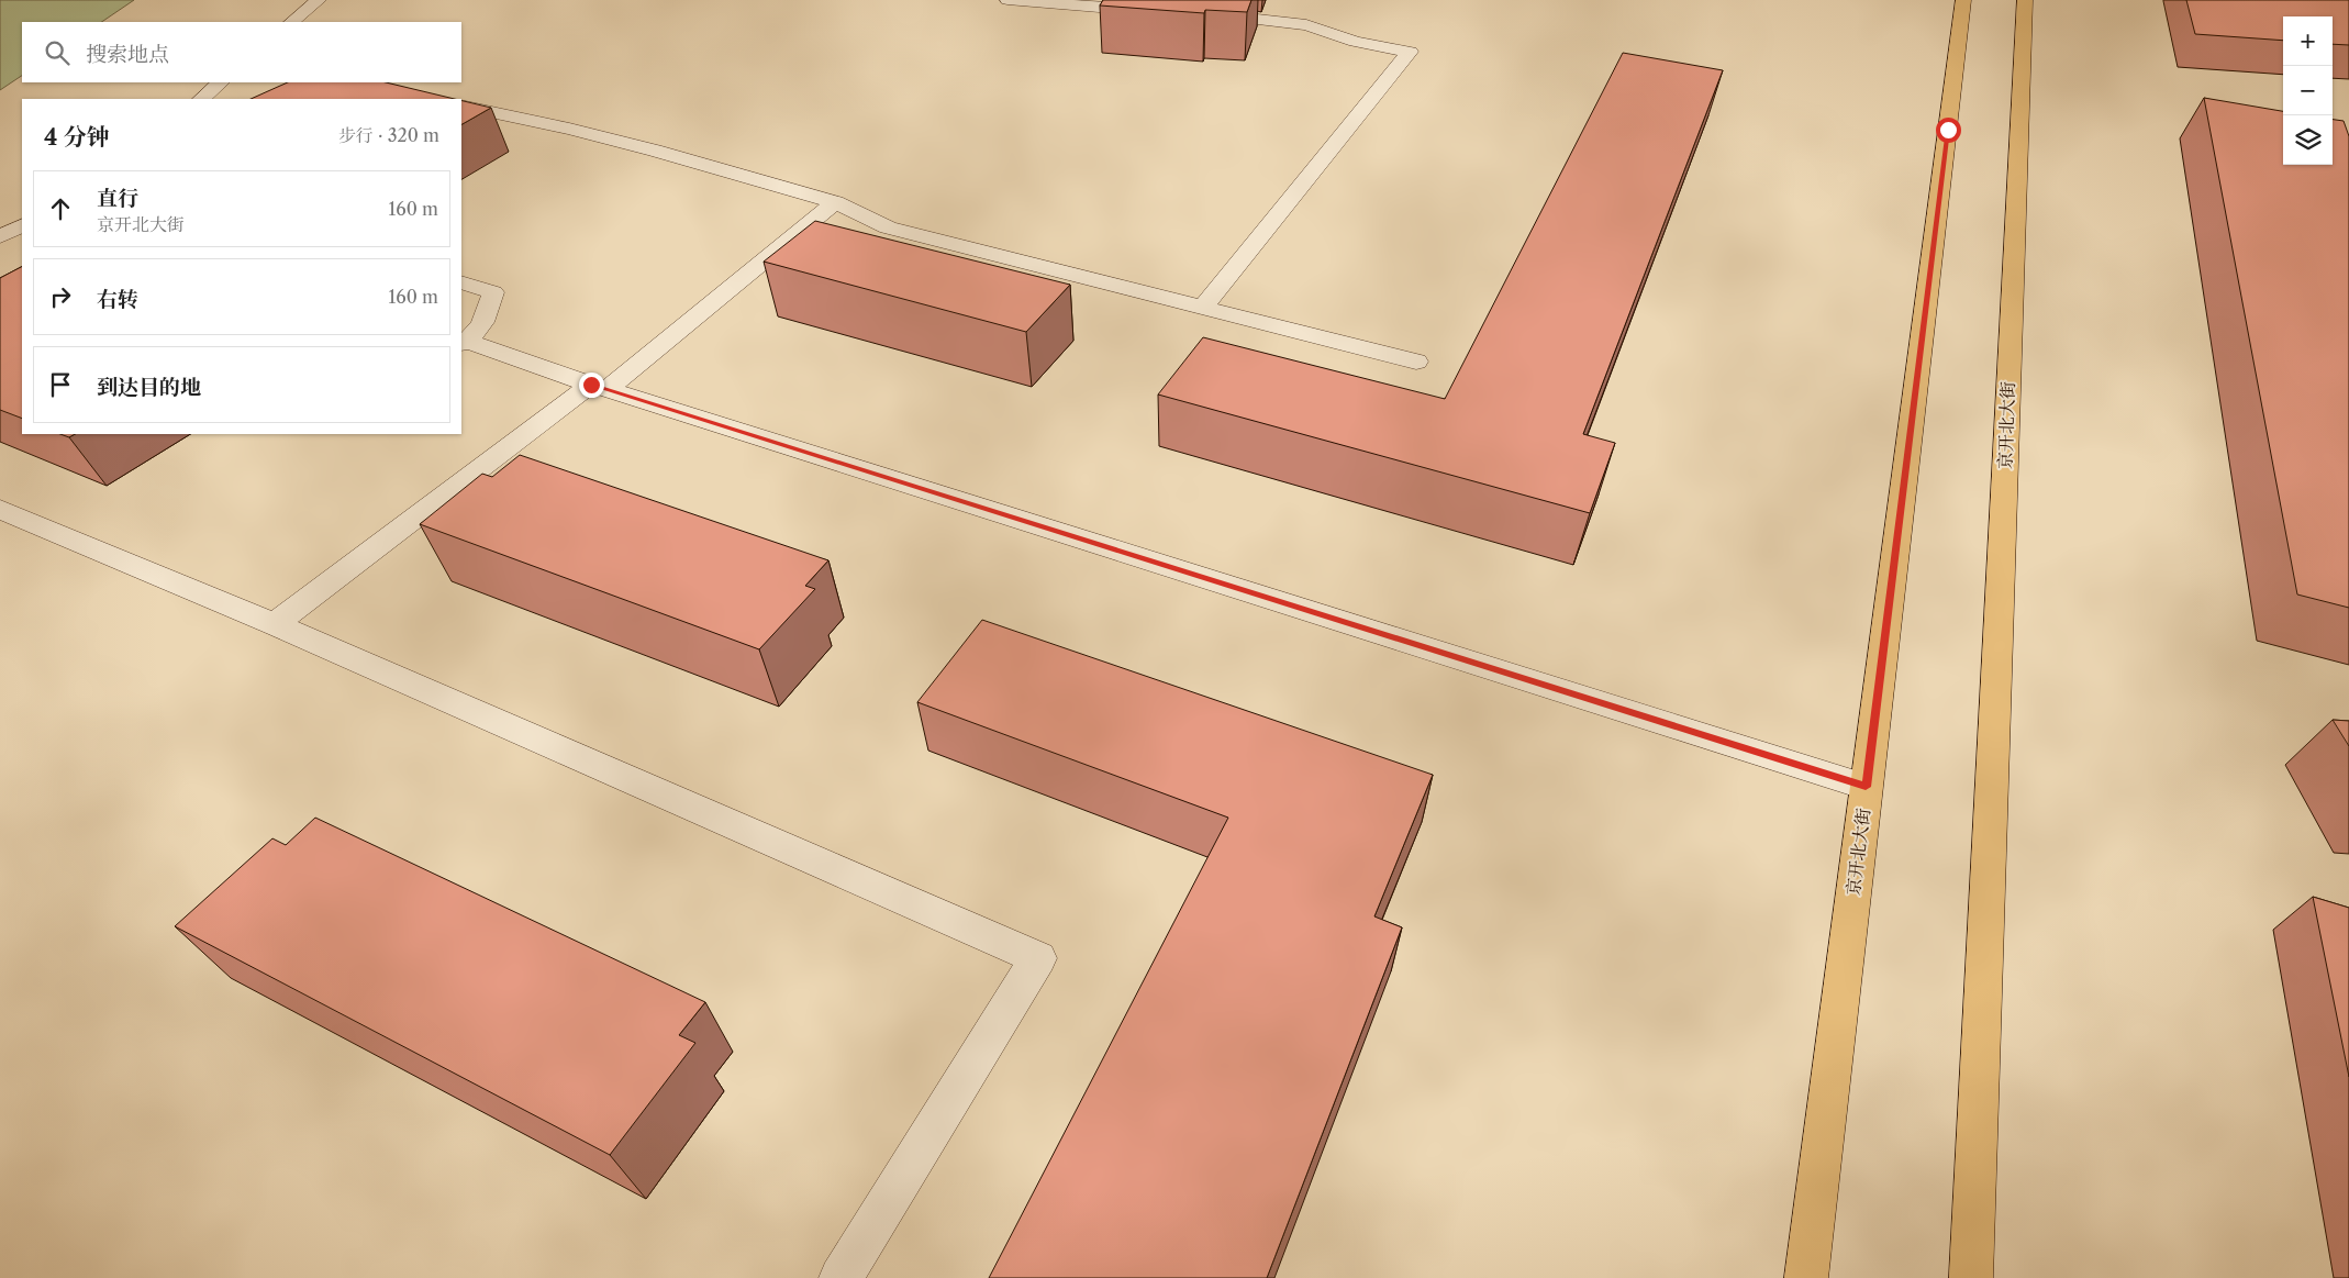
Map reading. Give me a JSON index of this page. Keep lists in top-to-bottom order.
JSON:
{
  "streets": {
    "main road": ["京开北大街"]
  },
  "page": {
    "map_buttons": ["+", "−"],
    "search": "搜索地点",
    "heading": ["4 分钟", "步行 · 320 m"],
    "list": [
      ["直行", "京开北大街", "160 m"],
      ["右转", "160 m"],
      "到达目的地"
    ]
  }
}
